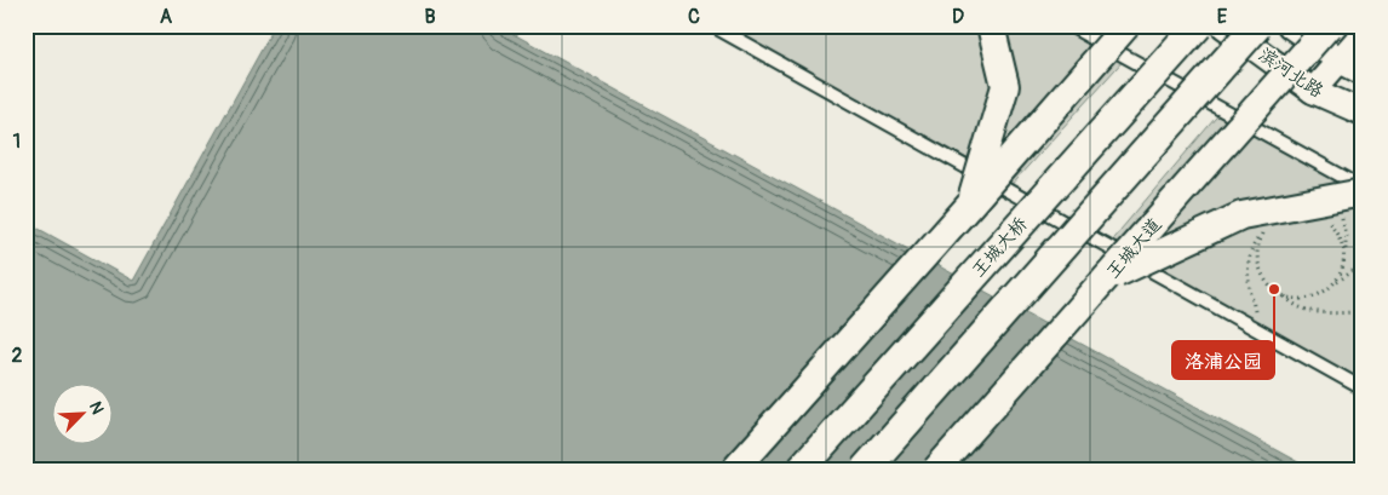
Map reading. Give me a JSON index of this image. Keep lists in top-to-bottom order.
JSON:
{
  "streets": {
    "highway": ["王城大桥"],
    "main road": ["滨河北路", "王城大道"]
  },
  "places": ["洛浦公园"],
  "north": "top right",
  "grid": {
    "columns": [
      "A",
      "B",
      "C",
      "D",
      "E"
    ],
    "rows": ["1", "2"]
  }
}
